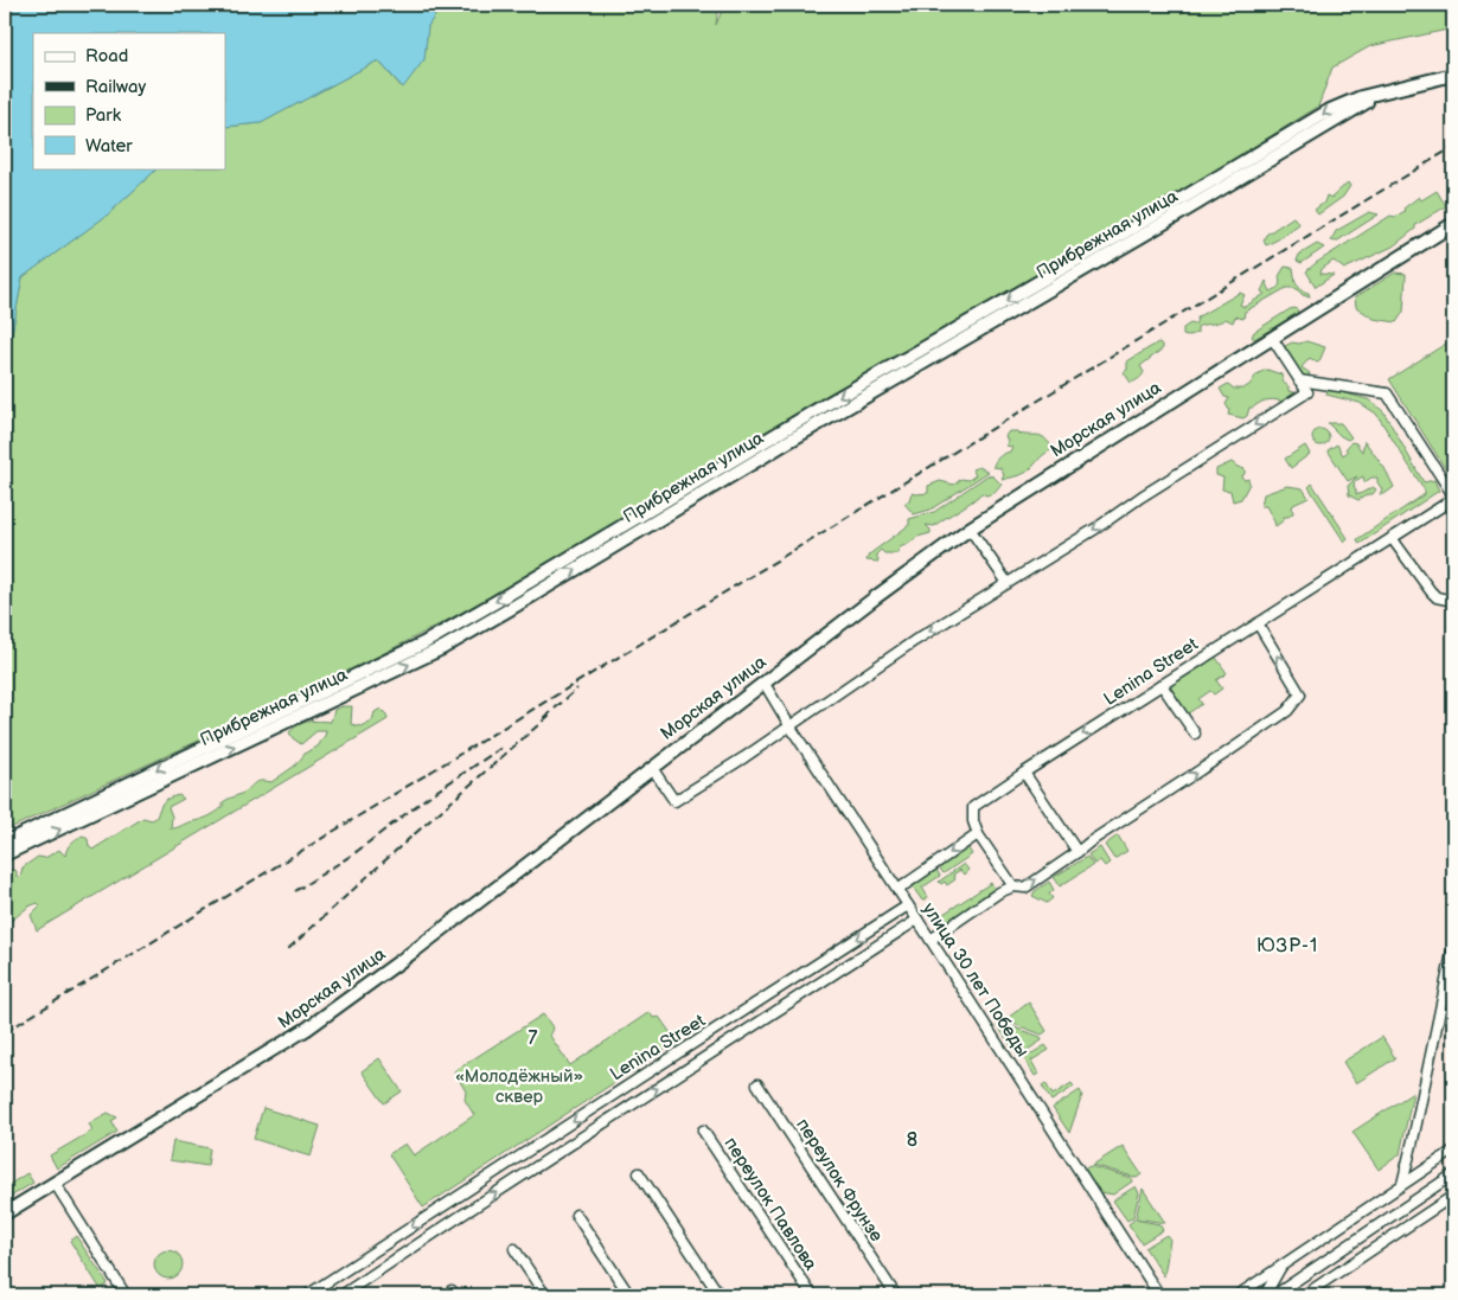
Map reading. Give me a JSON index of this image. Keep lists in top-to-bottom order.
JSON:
{
  "streets": {
    "main road": ["Прибрежная улица", "Морская улица"],
    "street": [
      "Lenina Street",
      "улица 30 лет Победы",
      "переулок Фрунзе",
      "переулок Павлова"
    ]
  },
  "crossings": [
    ["Морская улица", "улица 30 лет Победы"],
    ["Lenina Street", "улица 30 лет Победы"]
  ],
  "districts": ["ЮЗР-1", "7", "8"],
  "parks": ["«Молодёжный» сквер"],
  "legend": [
    "Road",
    "Railway",
    "Park",
    "Water"
  ]
}
